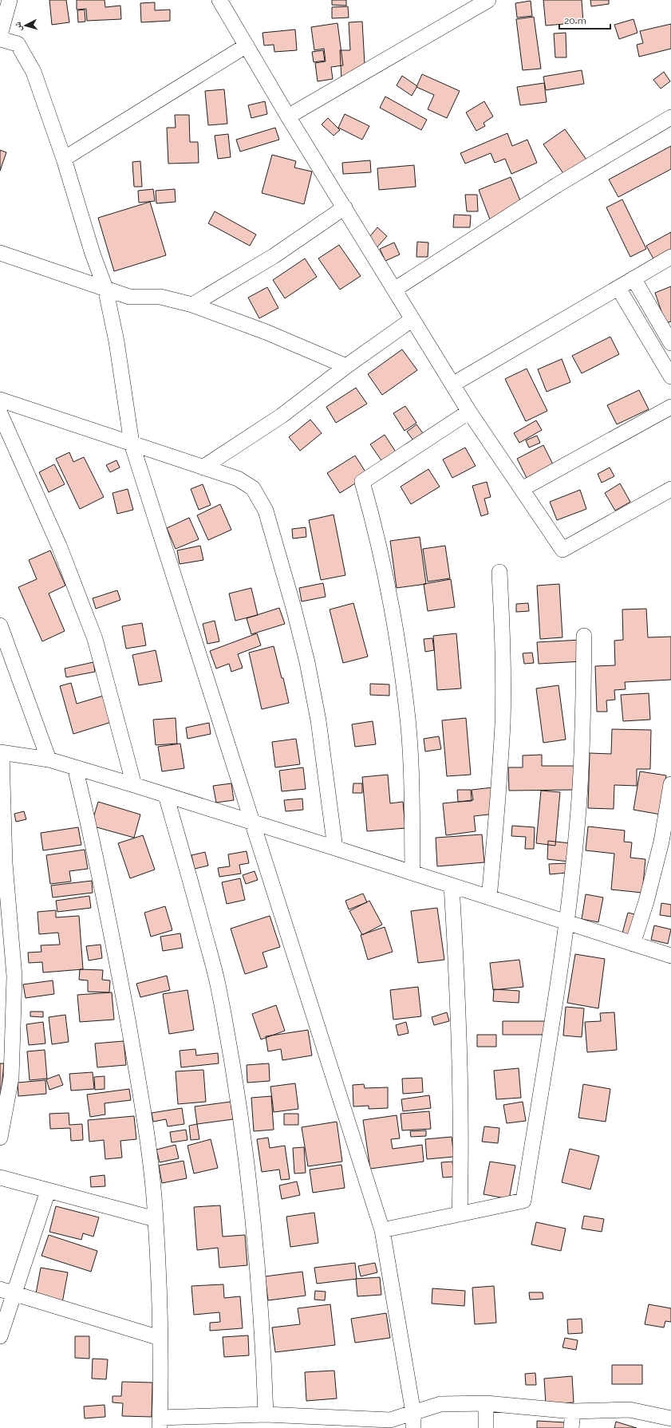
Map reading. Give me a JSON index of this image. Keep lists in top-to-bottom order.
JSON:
{
  "scale_bar": "20 m",
  "north": "left"
}
